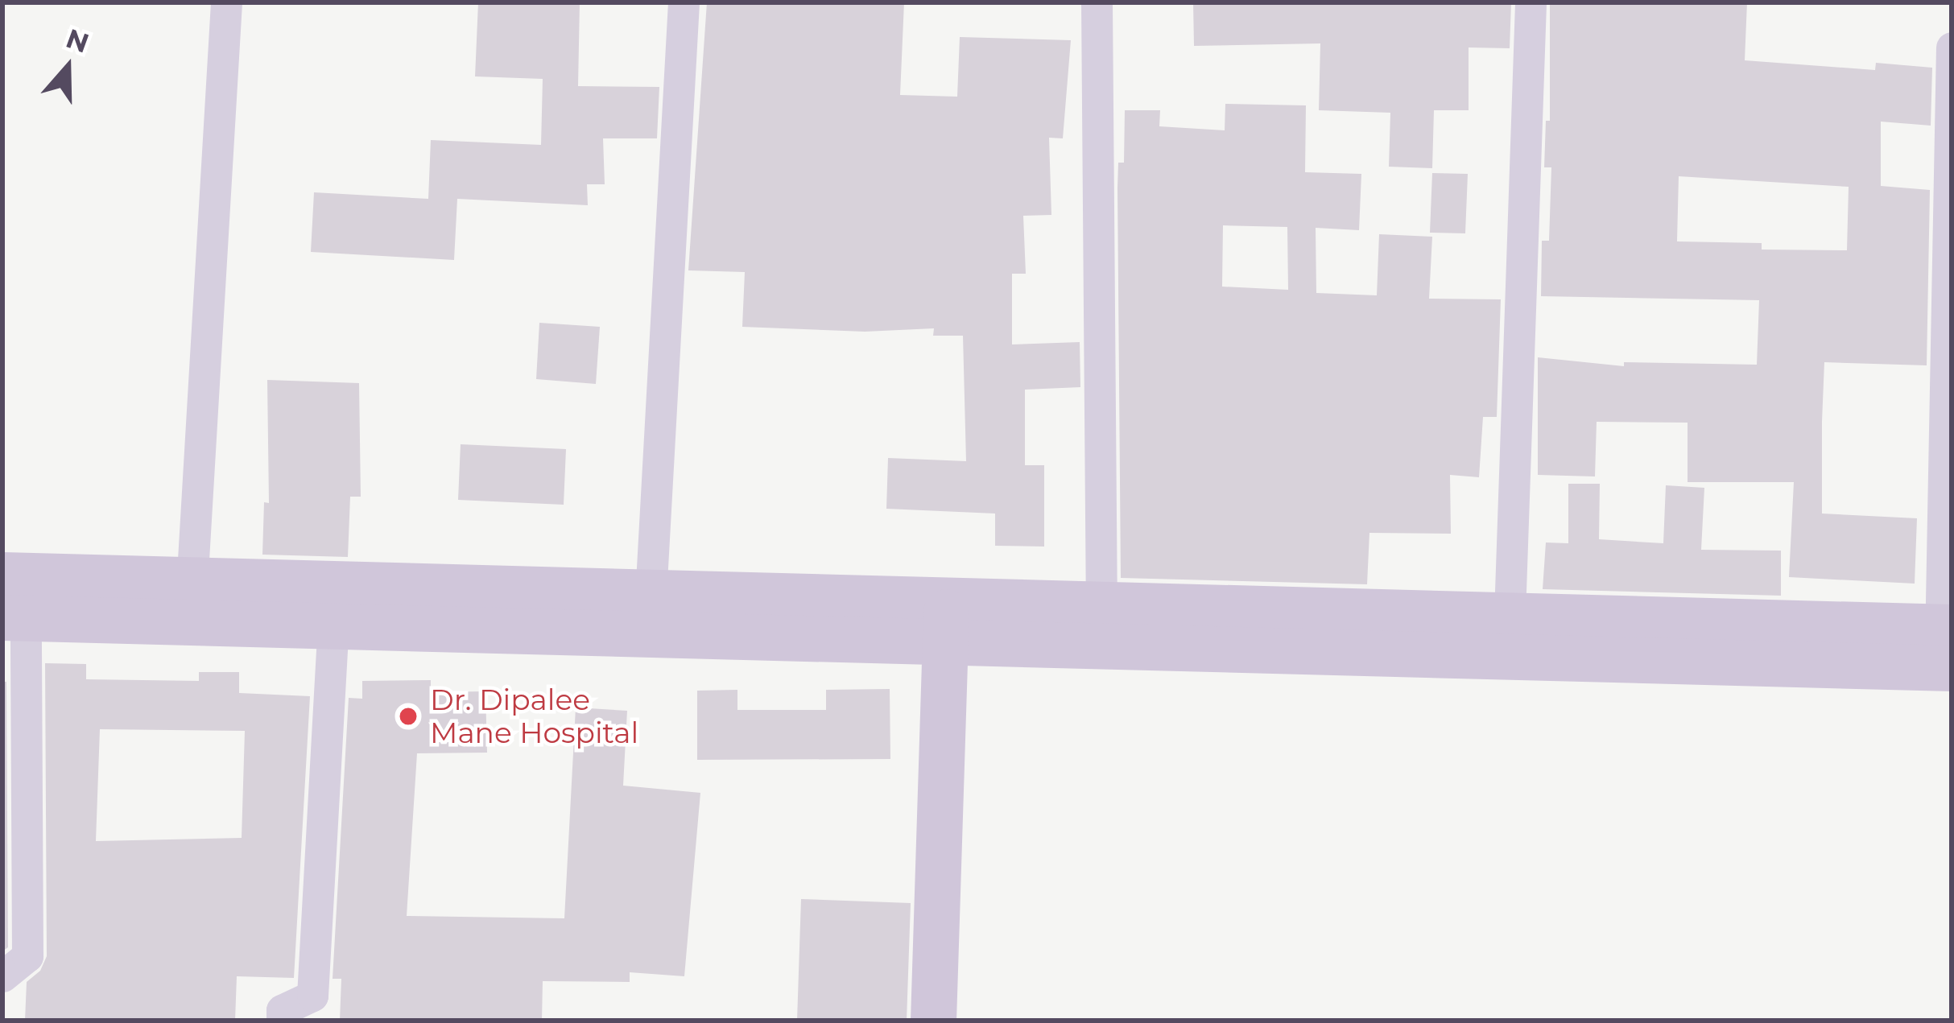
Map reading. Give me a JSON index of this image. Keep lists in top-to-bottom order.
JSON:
{
  "places": ["Dr. Dipalee Mane Hospital"],
  "north": "top"
}
